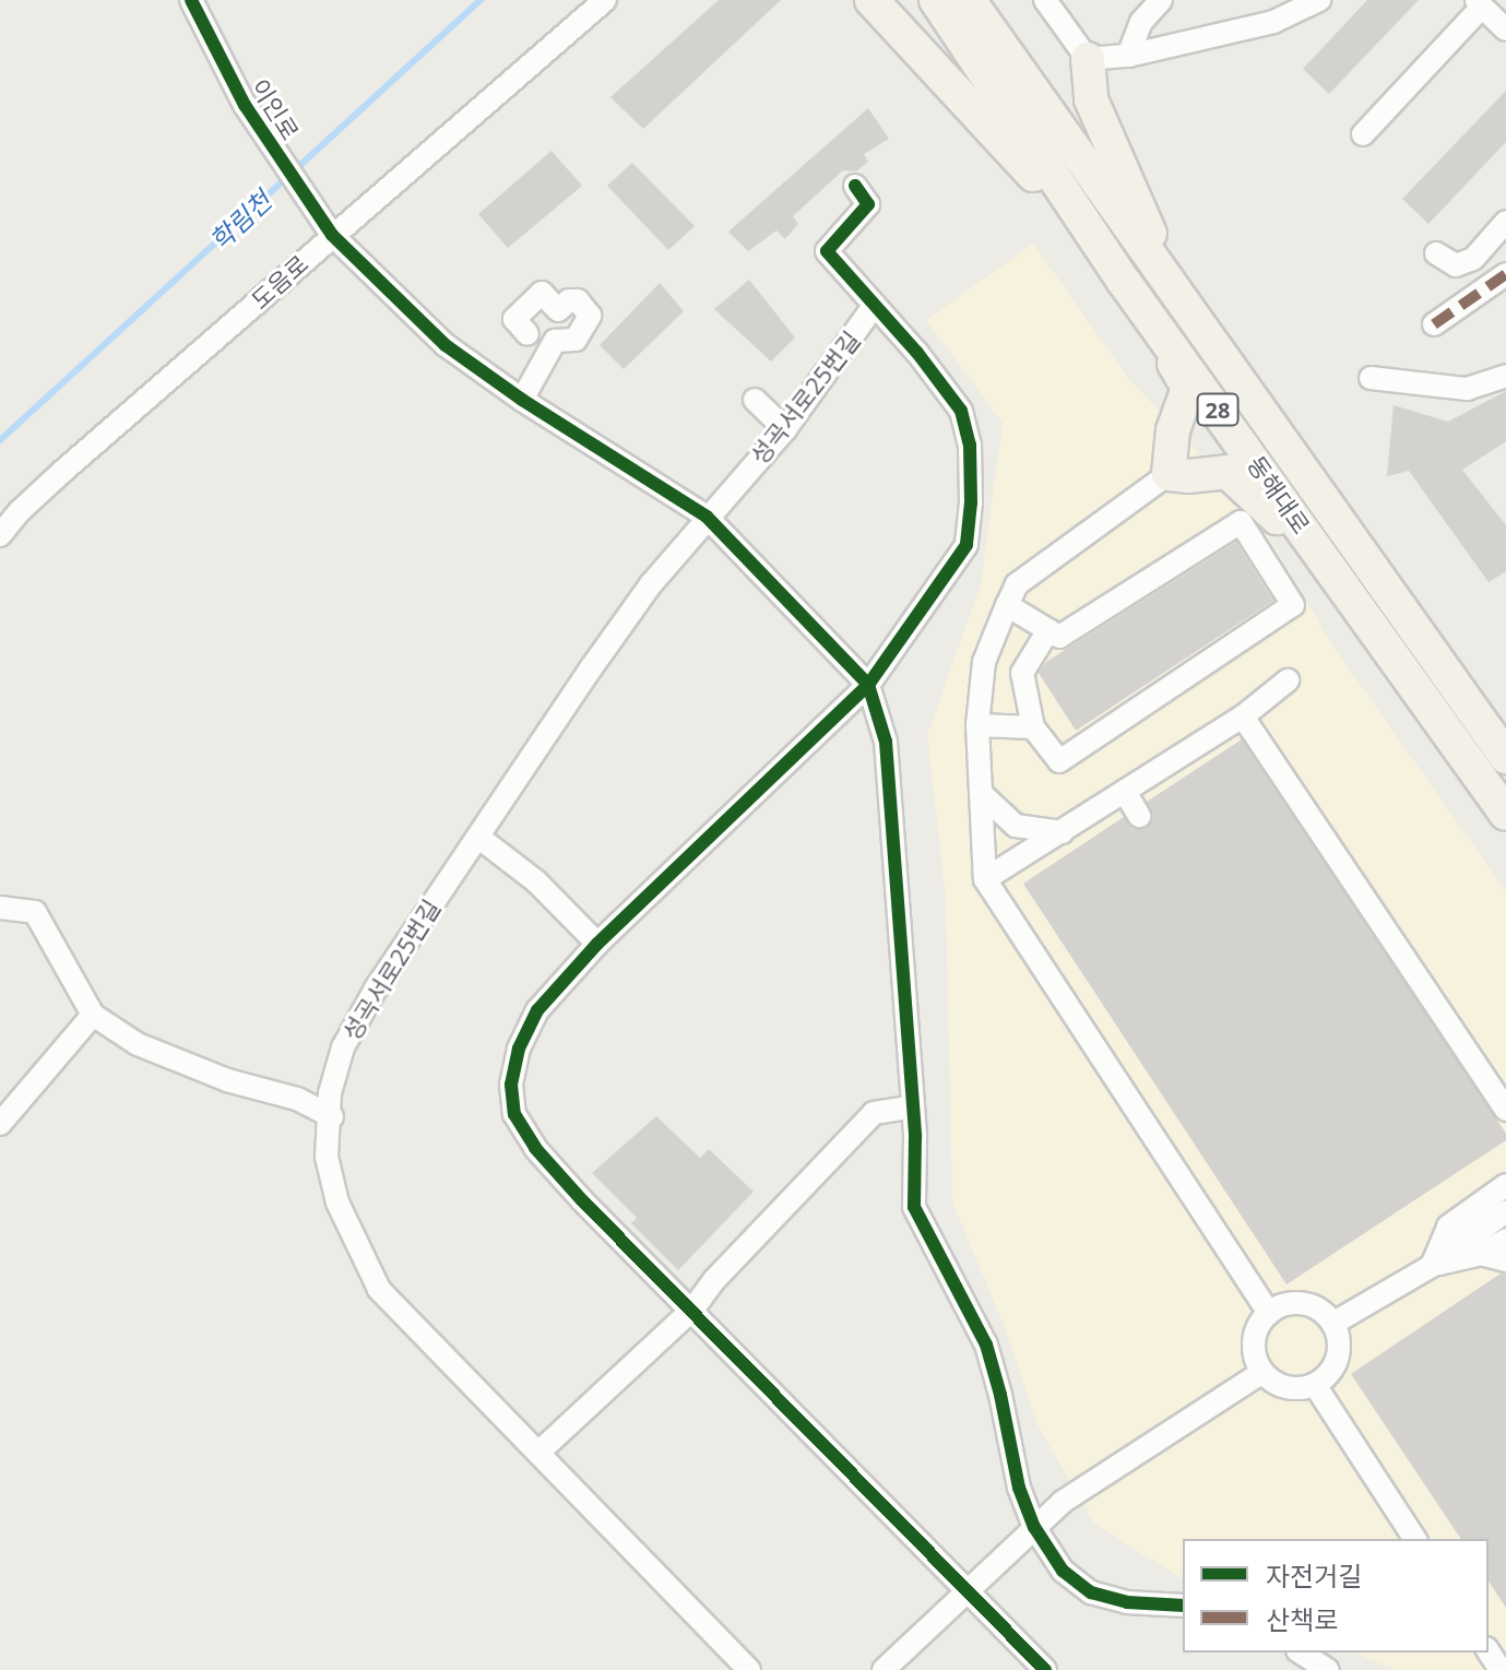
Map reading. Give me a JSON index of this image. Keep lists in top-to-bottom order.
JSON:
{
  "streets": {
    "main road": ["28", "동해대로"],
    "street": ["이인로", "도음로", "성곡서로25번길"]
  },
  "crossings": [
    ["이인로", "도음로"],
    ["이인로", "성곡서로25번길"]
  ],
  "water": ["학림천"],
  "legend": ["자전거길", "산책로"]
}
